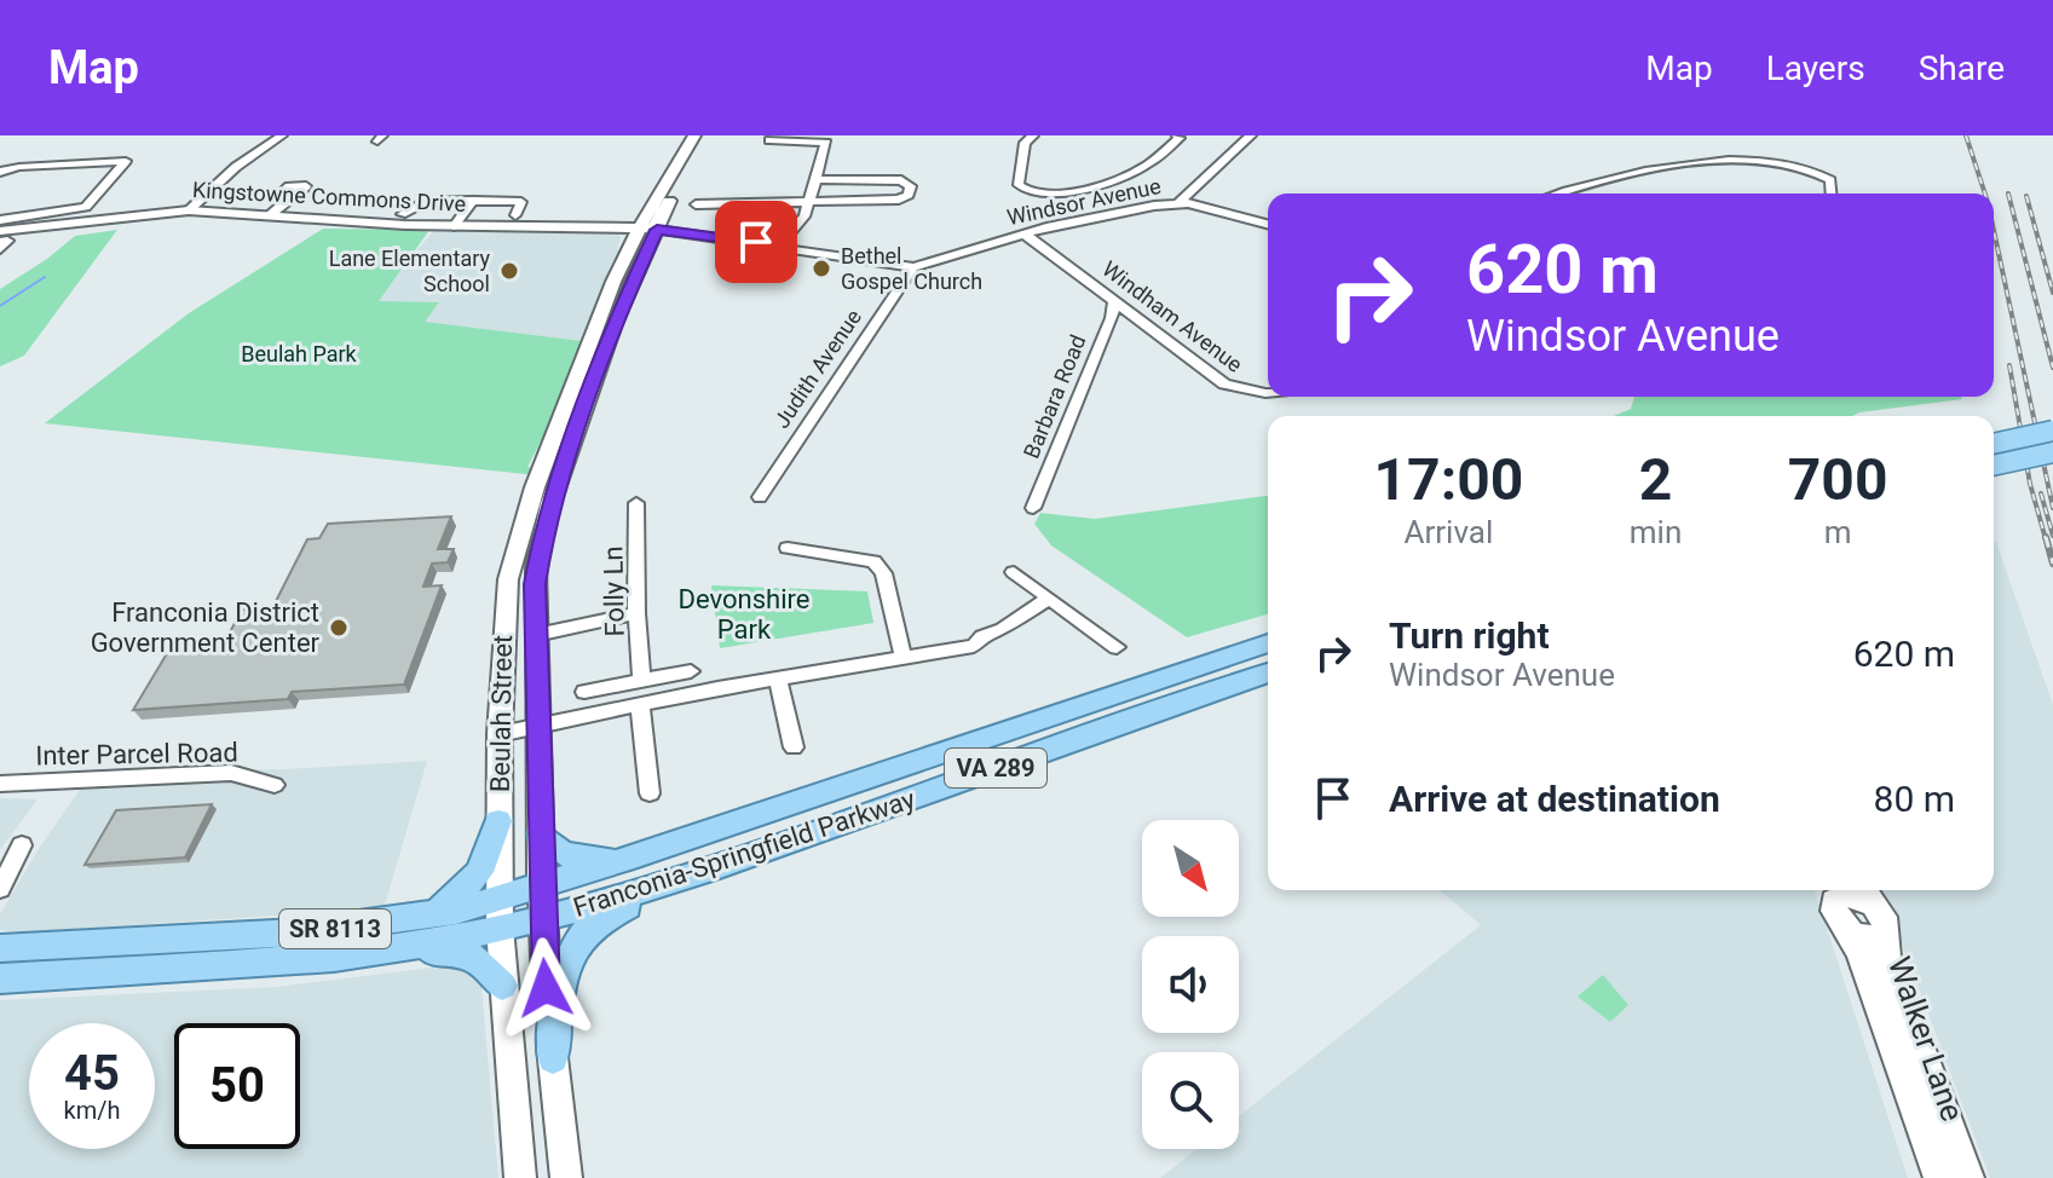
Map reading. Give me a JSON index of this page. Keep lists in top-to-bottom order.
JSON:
{
  "streets": {
    "main road": [
      "Kingstowne Commons Drive",
      "Beulah Street",
      "VA 289",
      "Franconia-Springfield Parkway",
      "SR 8113",
      "Walker Lane"
    ],
    "street": [
      "Windsor Avenue",
      "Windham Avenue",
      "Judith Avenue",
      "Barbara Road",
      "Folly Ln",
      "Inter Parcel Road"
    ]
  },
  "crossings": [
    ["Kingstowne Commons Drive", "Windsor Avenue"],
    ["Kingstowne Commons Drive", "Beulah Street"],
    ["Windsor Avenue", "Windham Avenue"],
    ["Windsor Avenue", "Judith Avenue"],
    ["Windsor Avenue", "Beulah Street"],
    ["Windham Avenue", "Barbara Road"],
    ["Beulah Street", "Franconia-Springfield Parkway"],
    ["Beulah Street", "SR 8113"],
    ["Franconia-Springfield Parkway", "SR 8113"]
  ],
  "parks": ["Beulah Park", "Devonshire Park"],
  "places": ["Bethel Gospel Church", "Lane Elementary School", "Franconia District Government Center"],
  "north": "bottom right",
  "page": {
    "header": "Map",
    "nav": ["Map", "Layers", "Share"],
    "turn": ["620 m", "Windsor Avenue"],
    "eta": [
      "17:00",
      "Arrival",
      "2",
      "min",
      "700",
      "m"
    ],
    "list": [
      {
        "name": "Turn right",
        "note": "Windsor Avenue",
        "value": "620 m"
      },
      {
        "name": "Arrive at destination",
        "value": "80 m"
      }
    ],
    "speed": "45 km/h",
    "limit": "50"
  }
}
